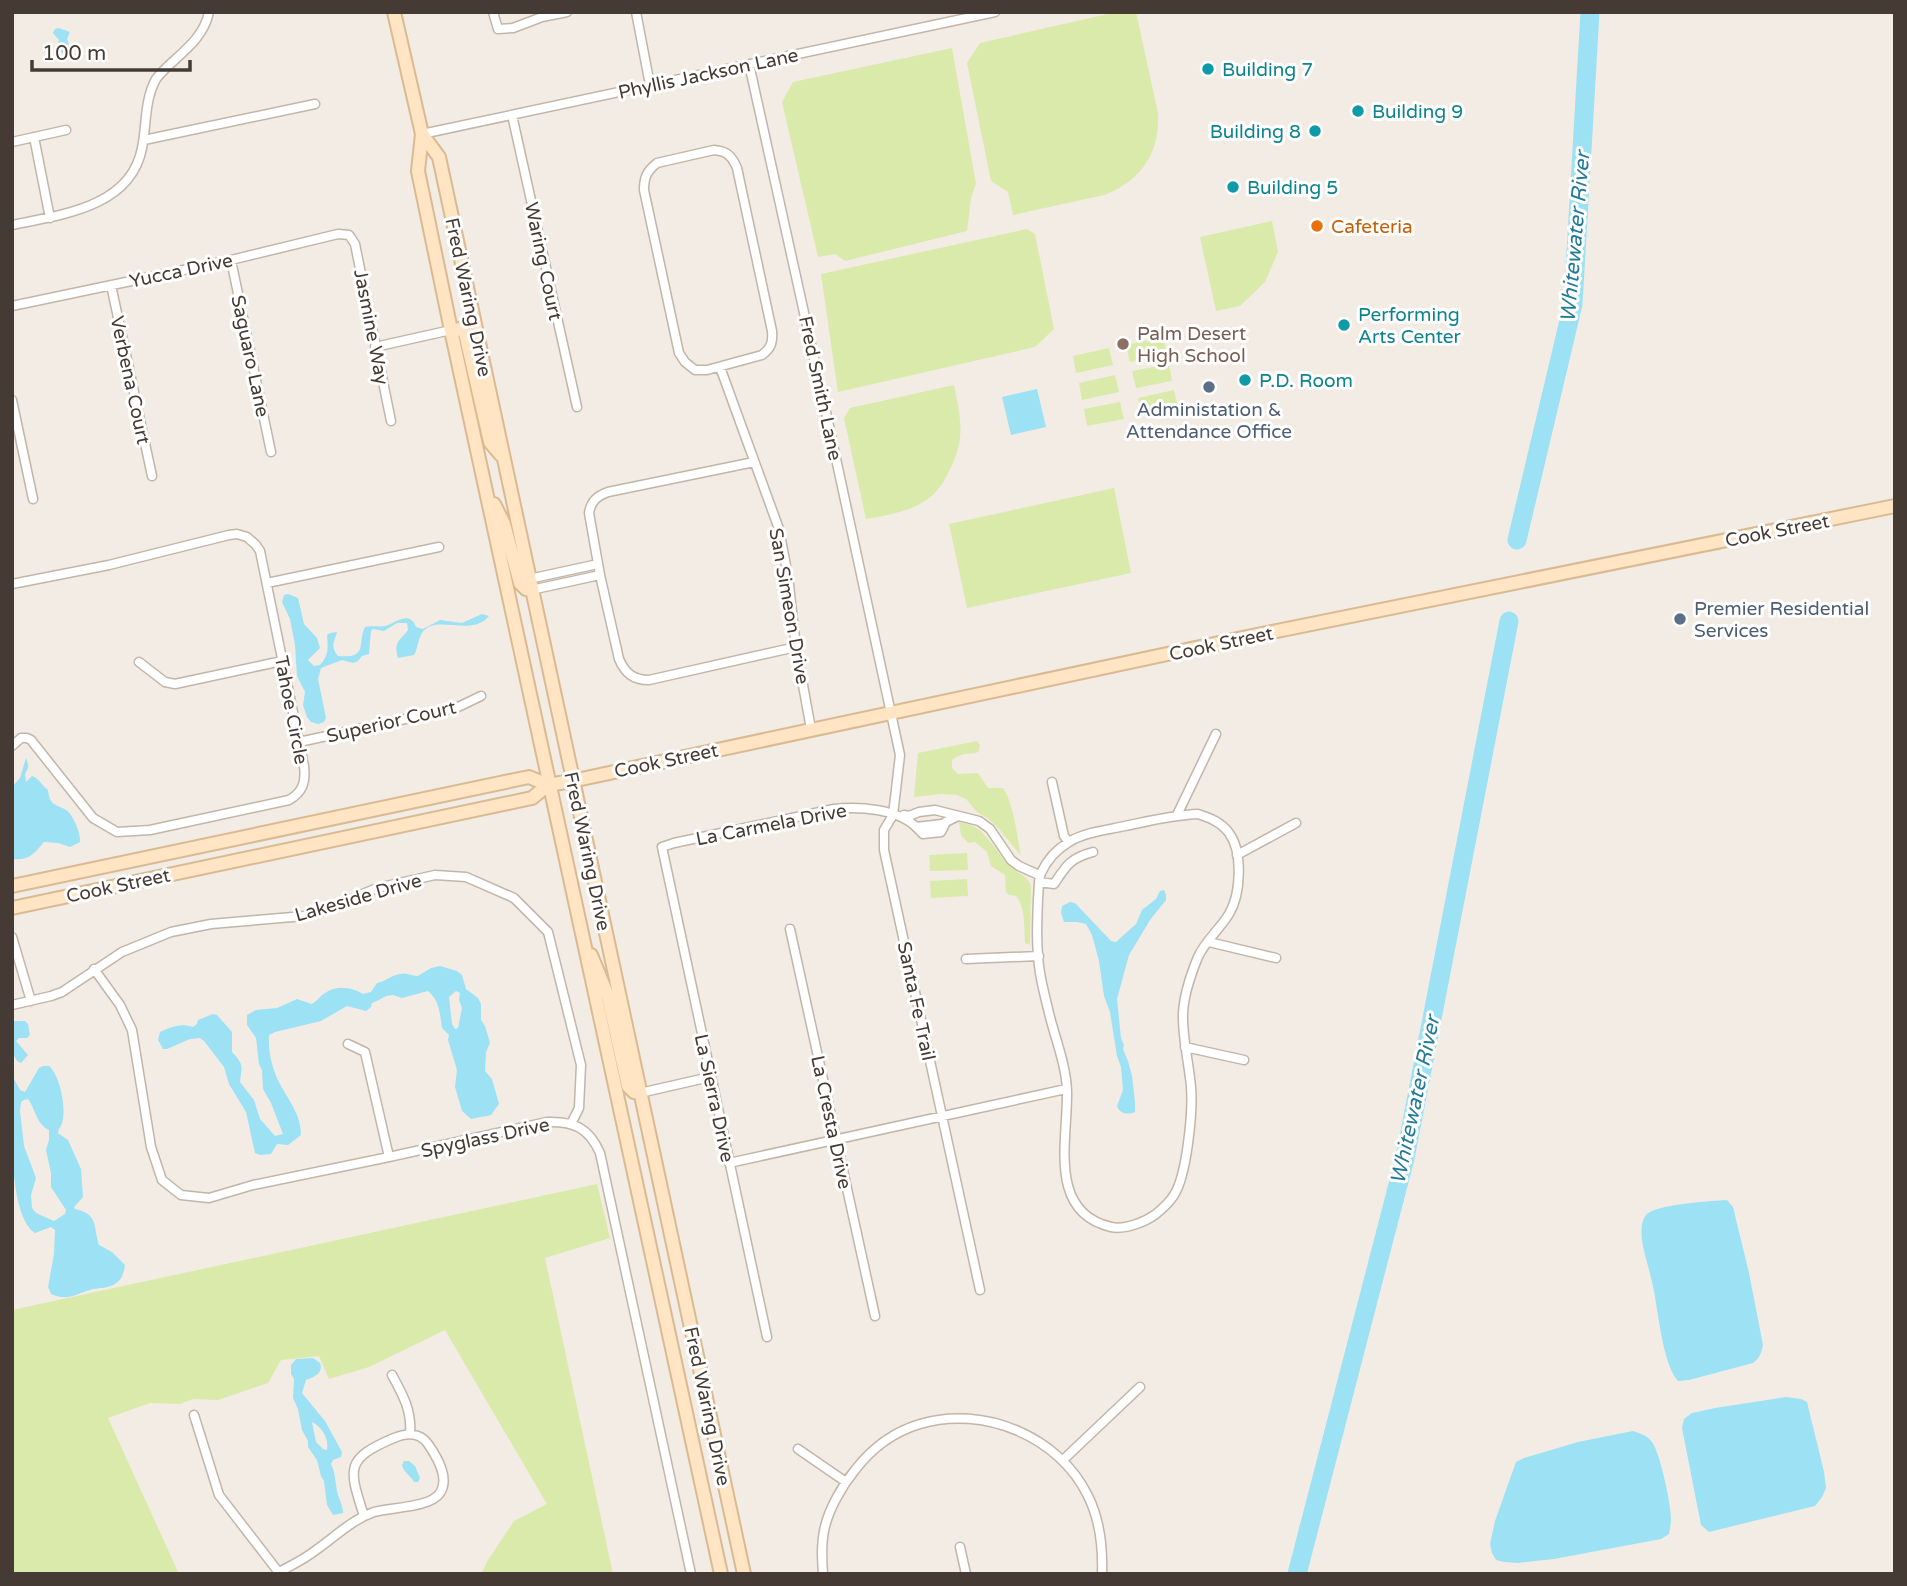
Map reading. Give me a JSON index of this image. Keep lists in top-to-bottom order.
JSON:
{
  "streets": {
    "main road": ["Fred Waring Drive", "Cook Street"],
    "street": [
      "Phyllis Jackson Lane",
      "Waring Court",
      "Yucca Drive",
      "Jasmine Way",
      "Saguaro Lane",
      "Verbena Court",
      "Fred Smith Lane",
      "San Simeon Drive",
      "Tahoe Circle",
      "Superior Court",
      "La Carmela Drive",
      "Lakeside Drive",
      "Santa Fe Trail",
      "La Sierra Drive",
      "La Cresta Drive",
      "Spyglass Drive"
    ]
  },
  "crossings": [
    ["Phyllis Jackson Lane", "Waring Court"],
    ["Phyllis Jackson Lane", "Fred Waring Drive"],
    ["Phyllis Jackson Lane", "Fred Smith Lane"],
    ["Yucca Drive", "Jasmine Way"],
    ["Yucca Drive", "Saguaro Lane"],
    ["Yucca Drive", "Verbena Court"],
    ["Fred Waring Drive", "Cook Street"],
    ["Fred Smith Lane", "Cook Street"],
    ["Fred Smith Lane", "Santa Fe Trail"],
    ["Cook Street", "San Simeon Drive"],
    ["Cook Street", "Santa Fe Trail"],
    ["Tahoe Circle", "Superior Court"],
    ["La Carmela Drive", "Santa Fe Trail"],
    ["La Carmela Drive", "La Sierra Drive"],
    ["Lakeside Drive", "Spyglass Drive"]
  ],
  "water": ["Whitewater River"],
  "places": [
    "Building 7",
    "Building 9",
    "Building 8",
    "Building 5",
    "Cafeteria",
    "Performing Arts Center",
    "Palm Desert High School",
    "P.D. Room",
    "Administation & Attendance Office",
    "Premier Residential Services"
  ],
  "scale_bar": "100 m"
}
